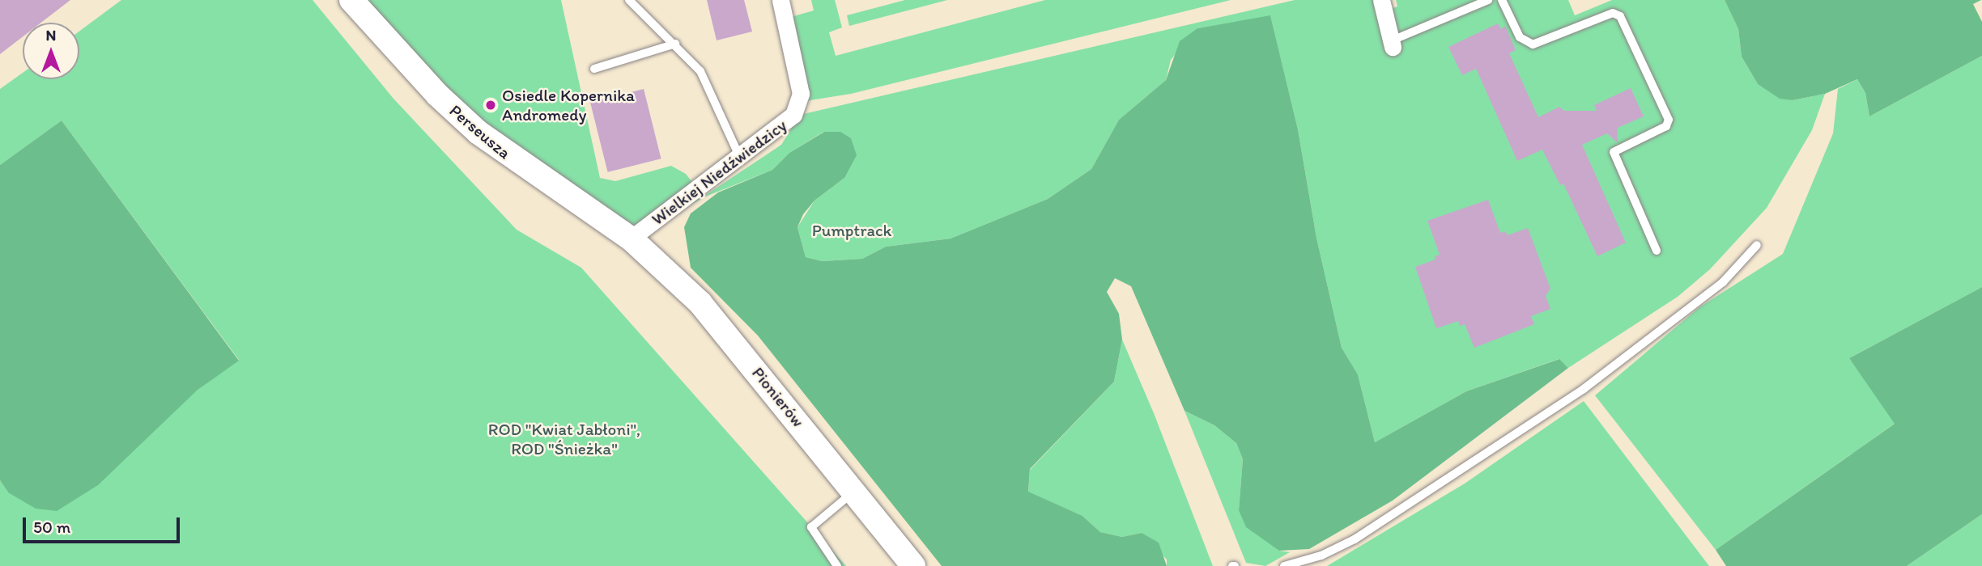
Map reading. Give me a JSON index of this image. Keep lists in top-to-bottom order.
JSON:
{
  "streets": {
    "street": ["Perseusza", "Wielkiej Niedźwiedzicy", "Pionierów"]
  },
  "crossings": [
    ["Perseusza", "Wielkiej Niedźwiedzicy"],
    ["Perseusza", "Pionierów"],
    ["Wielkiej Niedźwiedzicy", "Pionierów"]
  ],
  "parks": ["Pumptrack", "ROD \"Kwiat Jabłoni\", ROD \"Śnieżka\""],
  "places": ["Osiedle Kopernika Andromedy"],
  "scale_bar": "50 m",
  "north": "top"
}
